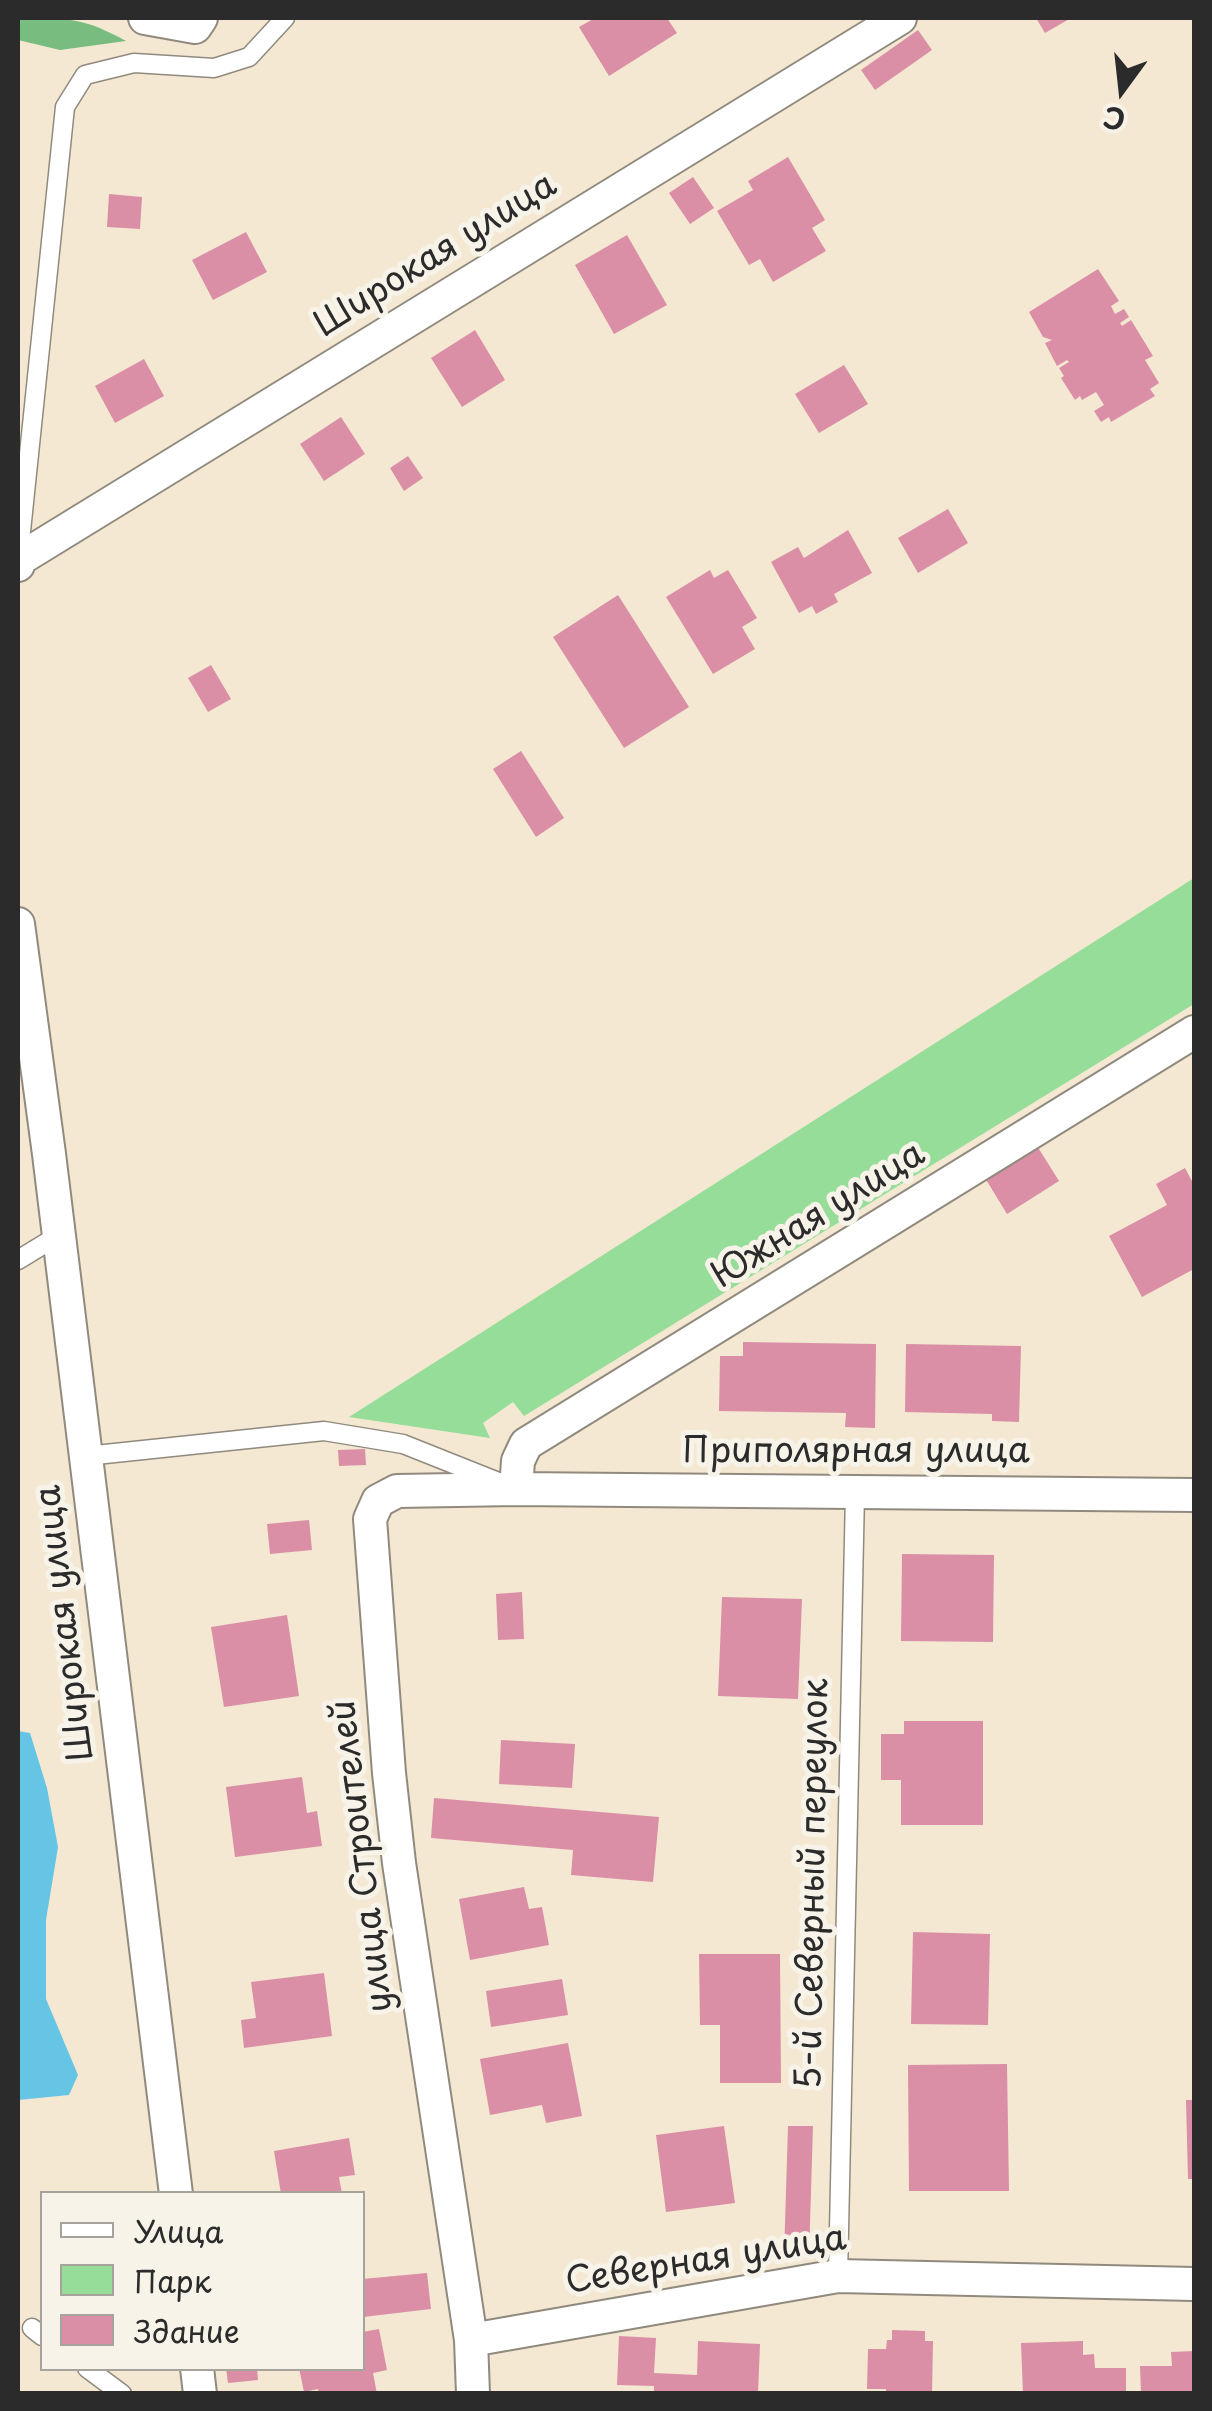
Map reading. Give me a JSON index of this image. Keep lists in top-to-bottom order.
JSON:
{
  "streets": {
    "street": [
      "Широкая улица",
      "Южная улица",
      "Приполярная улица",
      "улица Строителей",
      "Северная улица"
    ],
    "lane": ["5-й Северный переулок"]
  },
  "crossings": [
    ["Южная улица", "Приполярная улица"],
    ["Южная улица", "улица Строителей"],
    ["Приполярная улица", "улица Строителей"],
    ["Приполярная улица", "5-й Северный переулок"],
    ["улица Строителей", "Северная улица"],
    ["5-й Северный переулок", "Северная улица"]
  ],
  "legend": ["Улица", "Парк", "Здание"],
  "north": "bottom"
}
